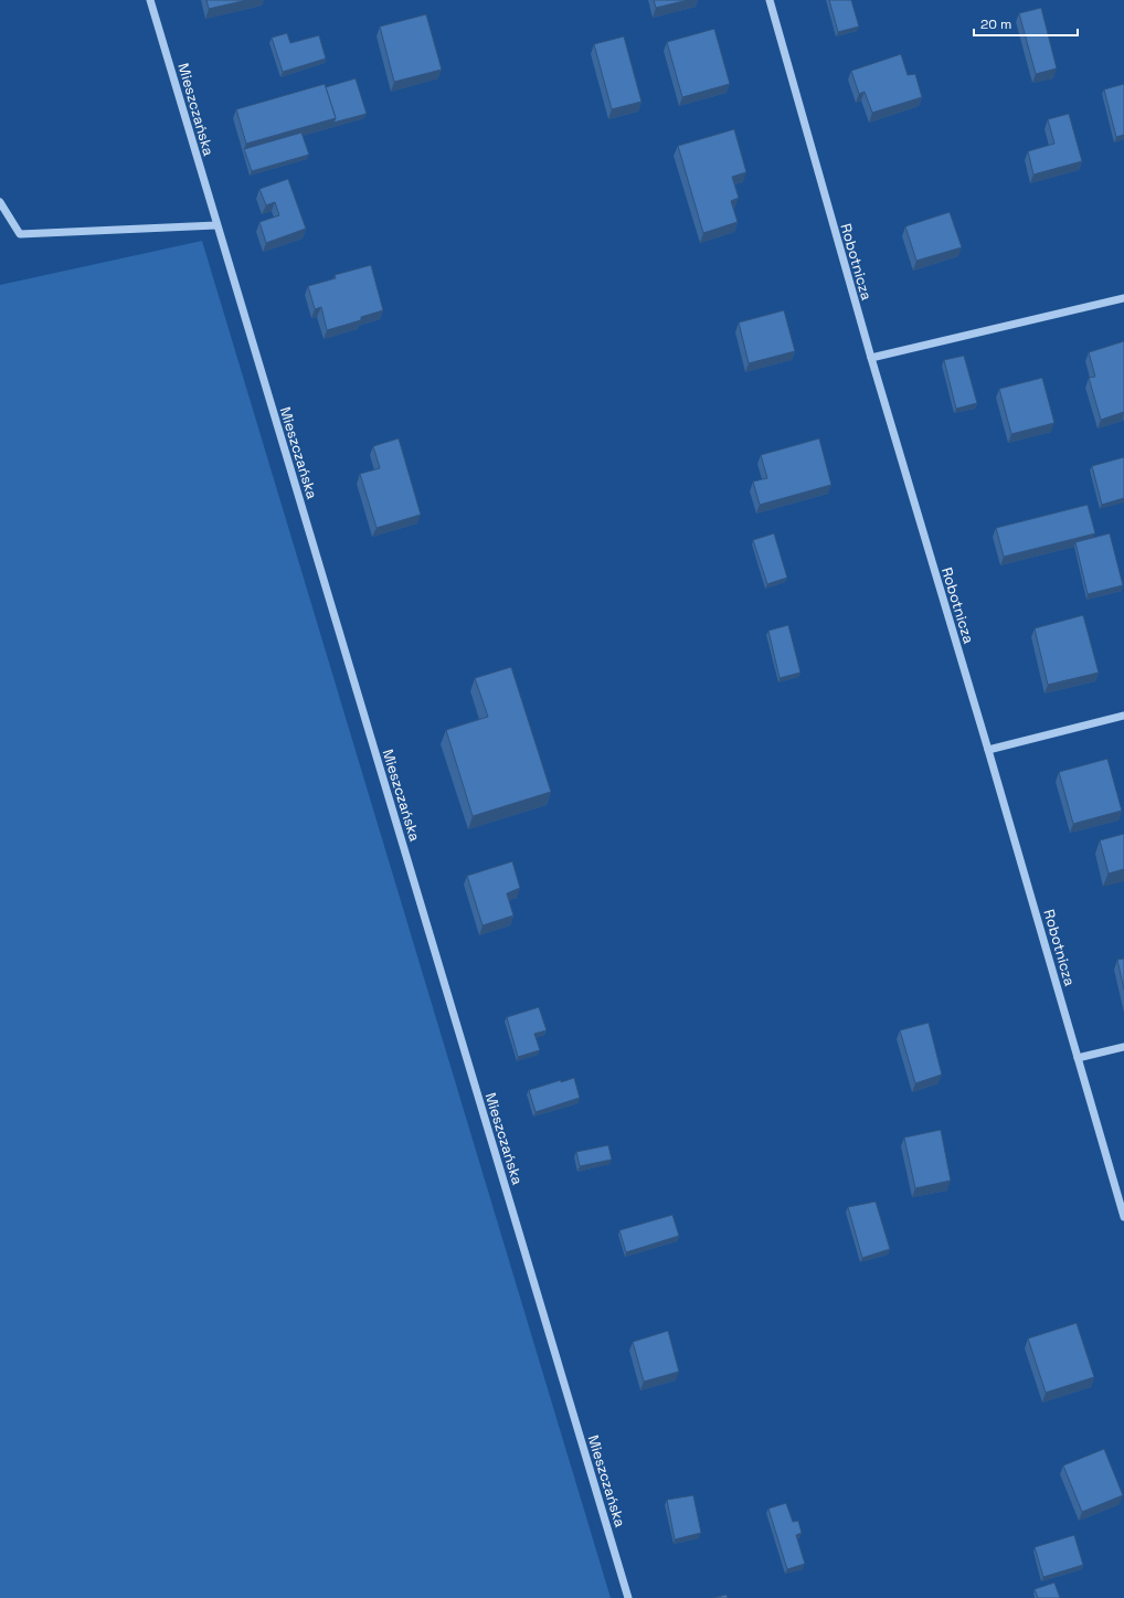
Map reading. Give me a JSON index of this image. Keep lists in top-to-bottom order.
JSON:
{
  "streets": {
    "street": ["Mieszczańska", "Robotnicza"]
  },
  "scale_bar": "20 m"
}
